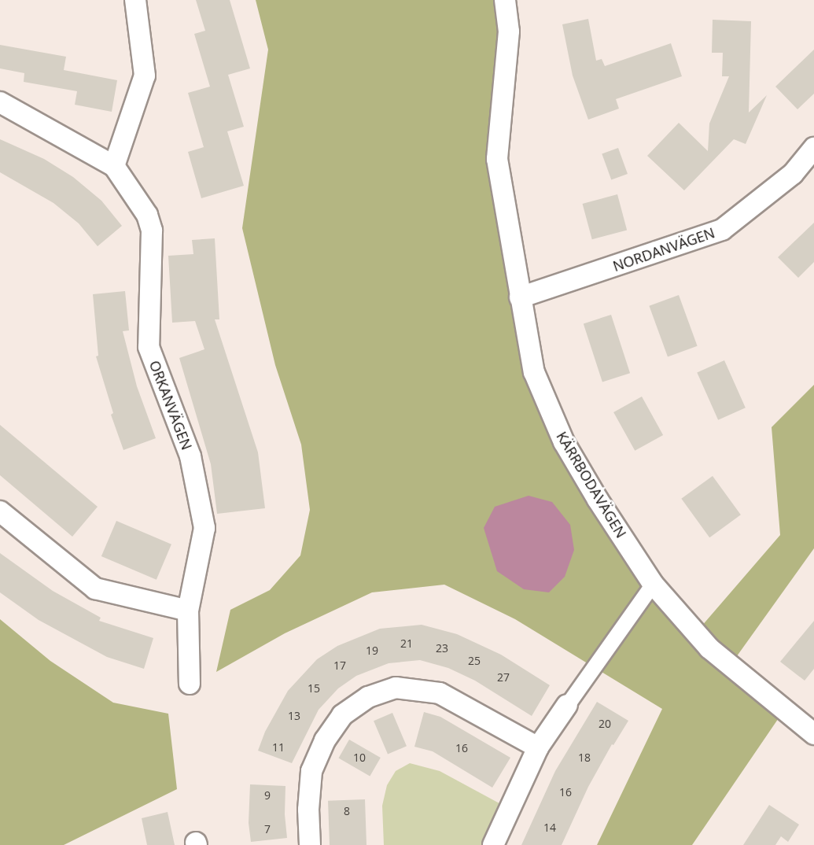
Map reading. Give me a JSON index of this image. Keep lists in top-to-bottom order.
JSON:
{
  "streets": {
    "street": ["NORDANVÄGEN", "ORKANVÄGEN", "KÄRRBODAVÄGEN"]
  },
  "crossings": [
    ["NORDANVÄGEN", "KÄRRBODAVÄGEN"]
  ],
  "house_numbers": [
    "21",
    "23",
    "19",
    "25",
    "17",
    "27",
    "15",
    "13",
    "20",
    "11",
    "16",
    "10",
    "18",
    "16",
    "9",
    "8",
    "14",
    "7"
  ]
}
